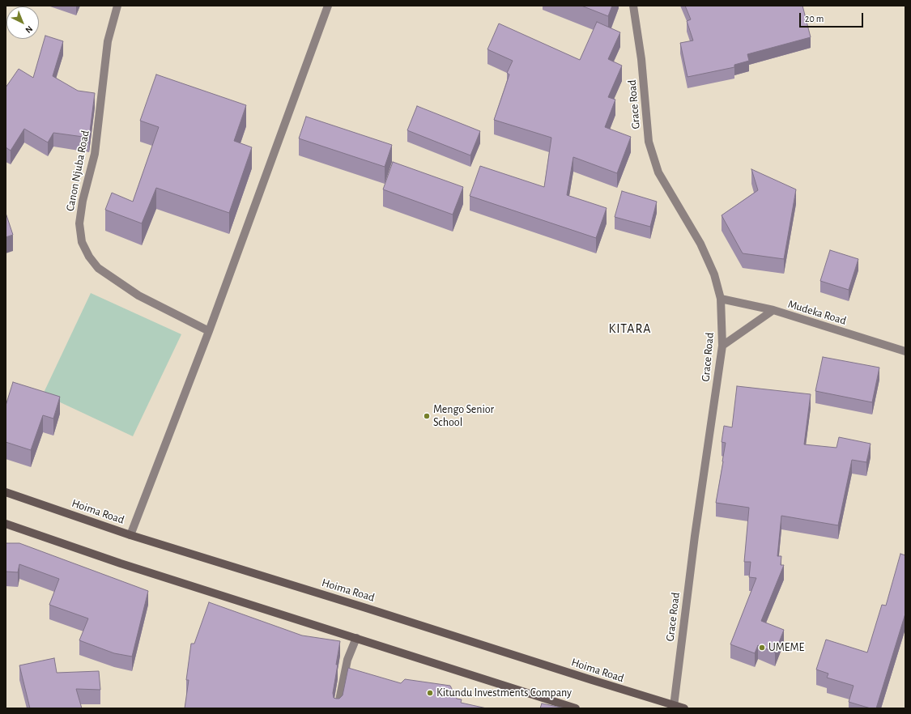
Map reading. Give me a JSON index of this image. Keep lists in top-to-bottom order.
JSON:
{
  "streets": {
    "main road": ["Hoima Road"],
    "street": ["Grace Road", "Canon Njuba Road", "Mudeka Road"]
  },
  "crossings": [
    ["Grace Road", "Mudeka Road"],
    ["Grace Road", "Hoima Road"]
  ],
  "districts": ["KITARA"],
  "places": ["Mengo Senior School", "UMEME", "Kitundu Investments Company"],
  "scale_bar": "20 m",
  "north": "bottom right"
}
